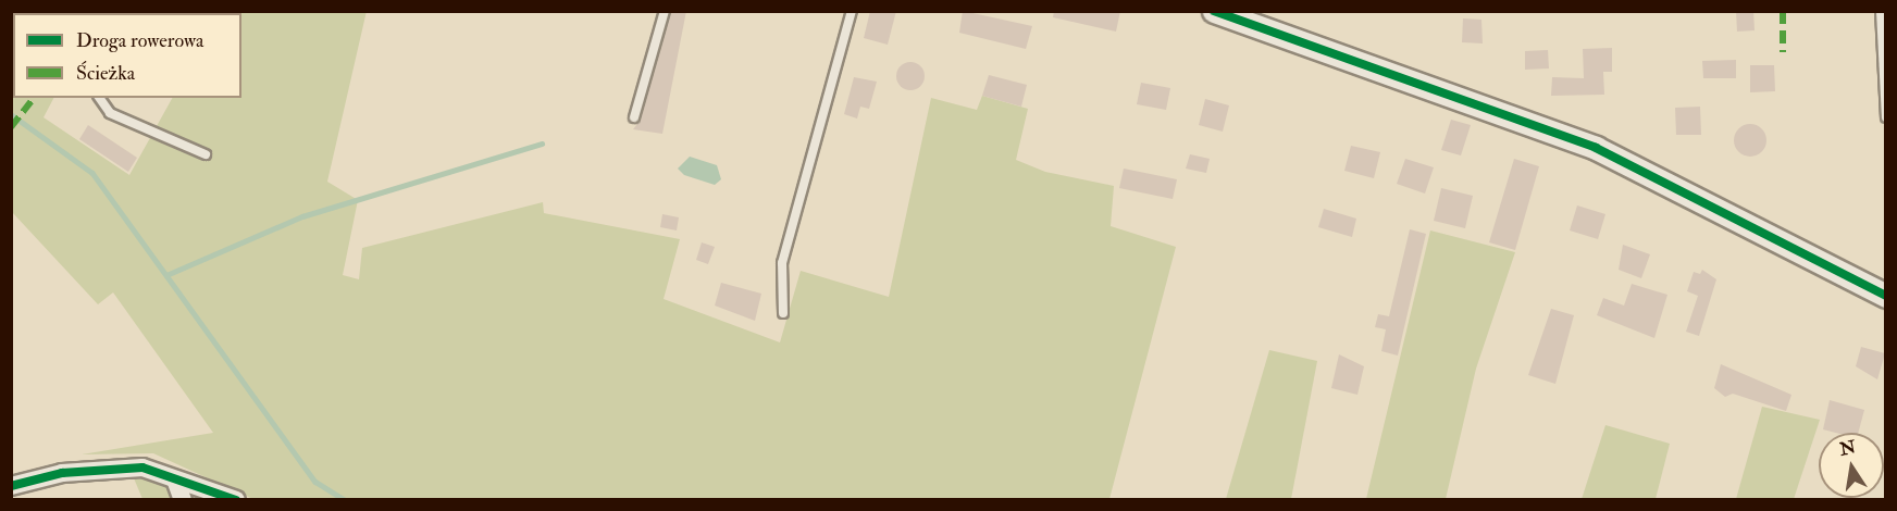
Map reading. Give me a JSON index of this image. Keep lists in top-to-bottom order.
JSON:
{
  "legend": ["Droga rowerowa", "Ścieżka"],
  "north": "top"
}
